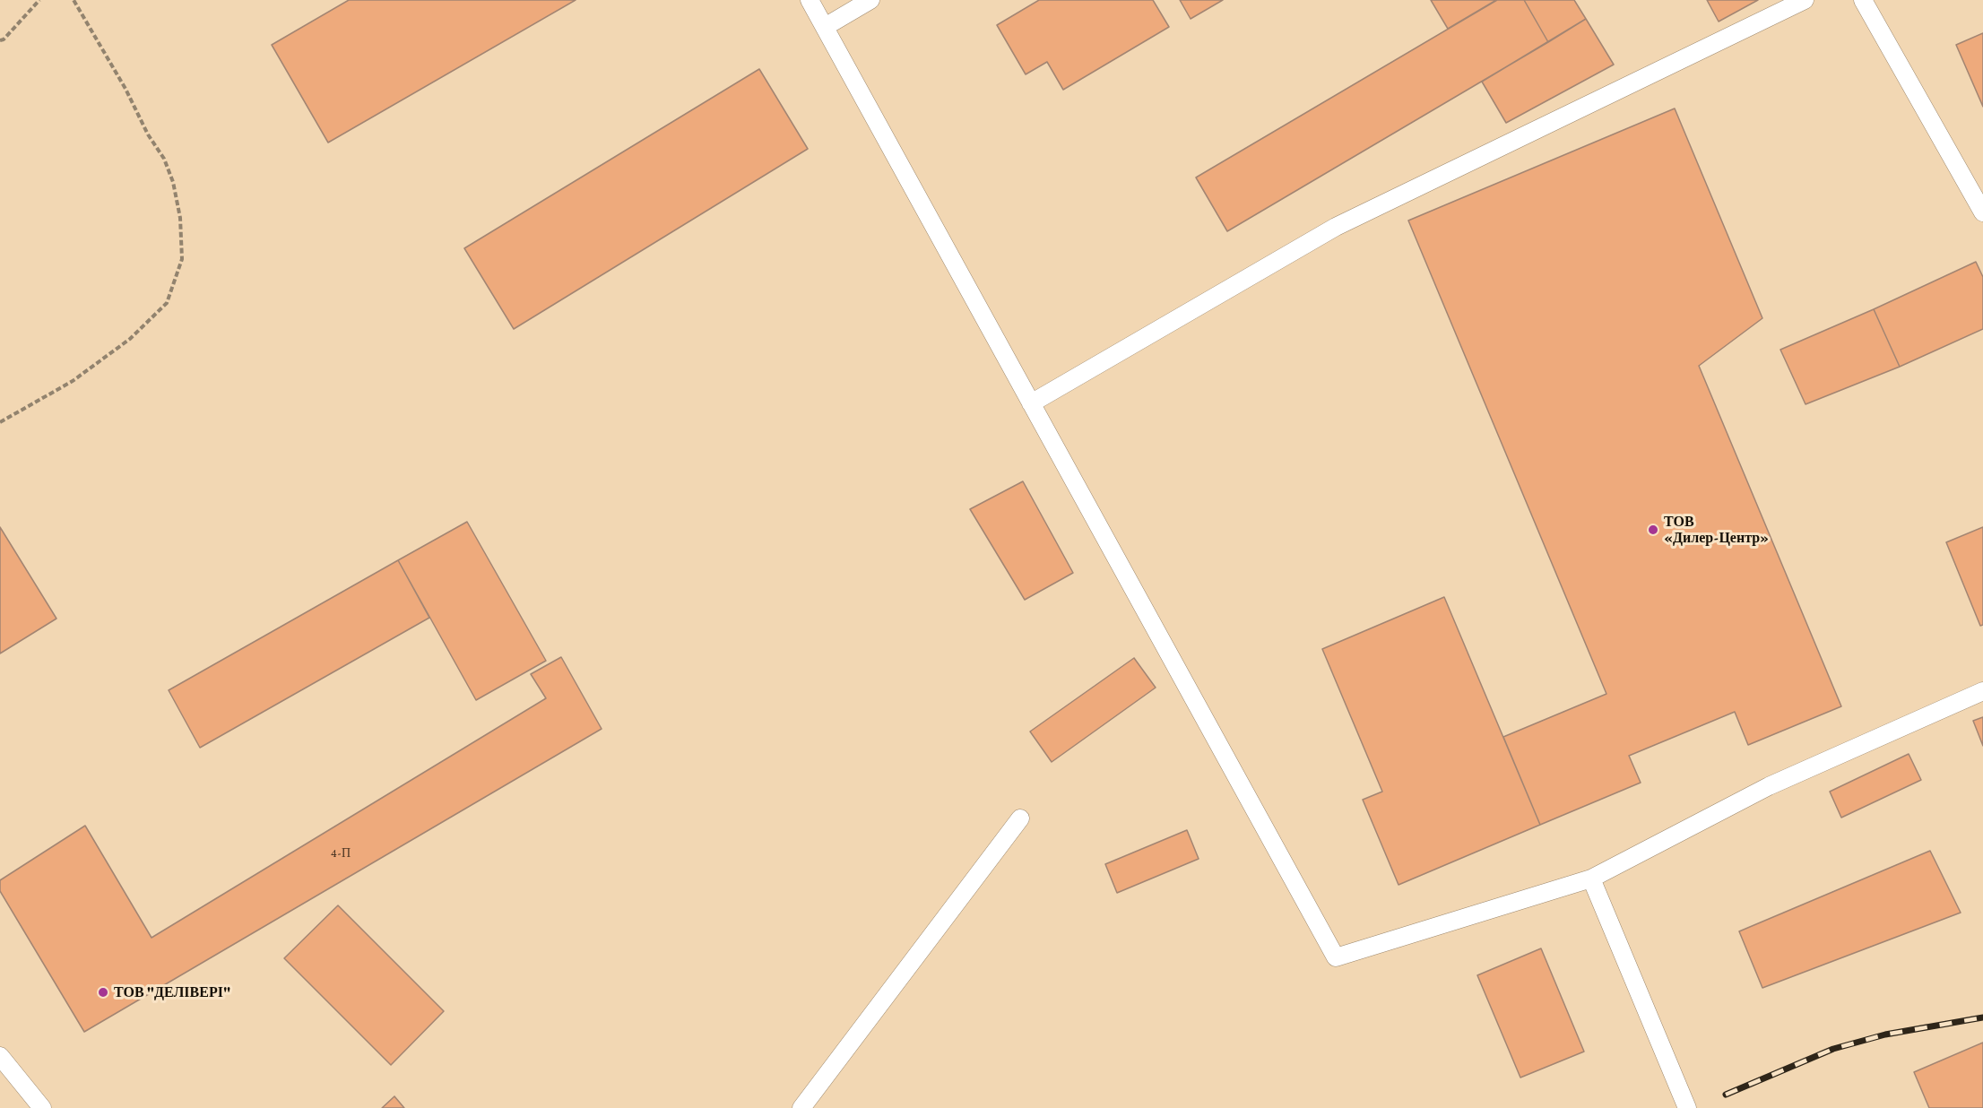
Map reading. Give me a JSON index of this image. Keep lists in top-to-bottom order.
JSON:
{
  "places": ["ТОВ «Дилер-Центр»", "ТОВ \"ДЕЛІВЕРІ\""],
  "house_numbers": ["4-П"]
}
